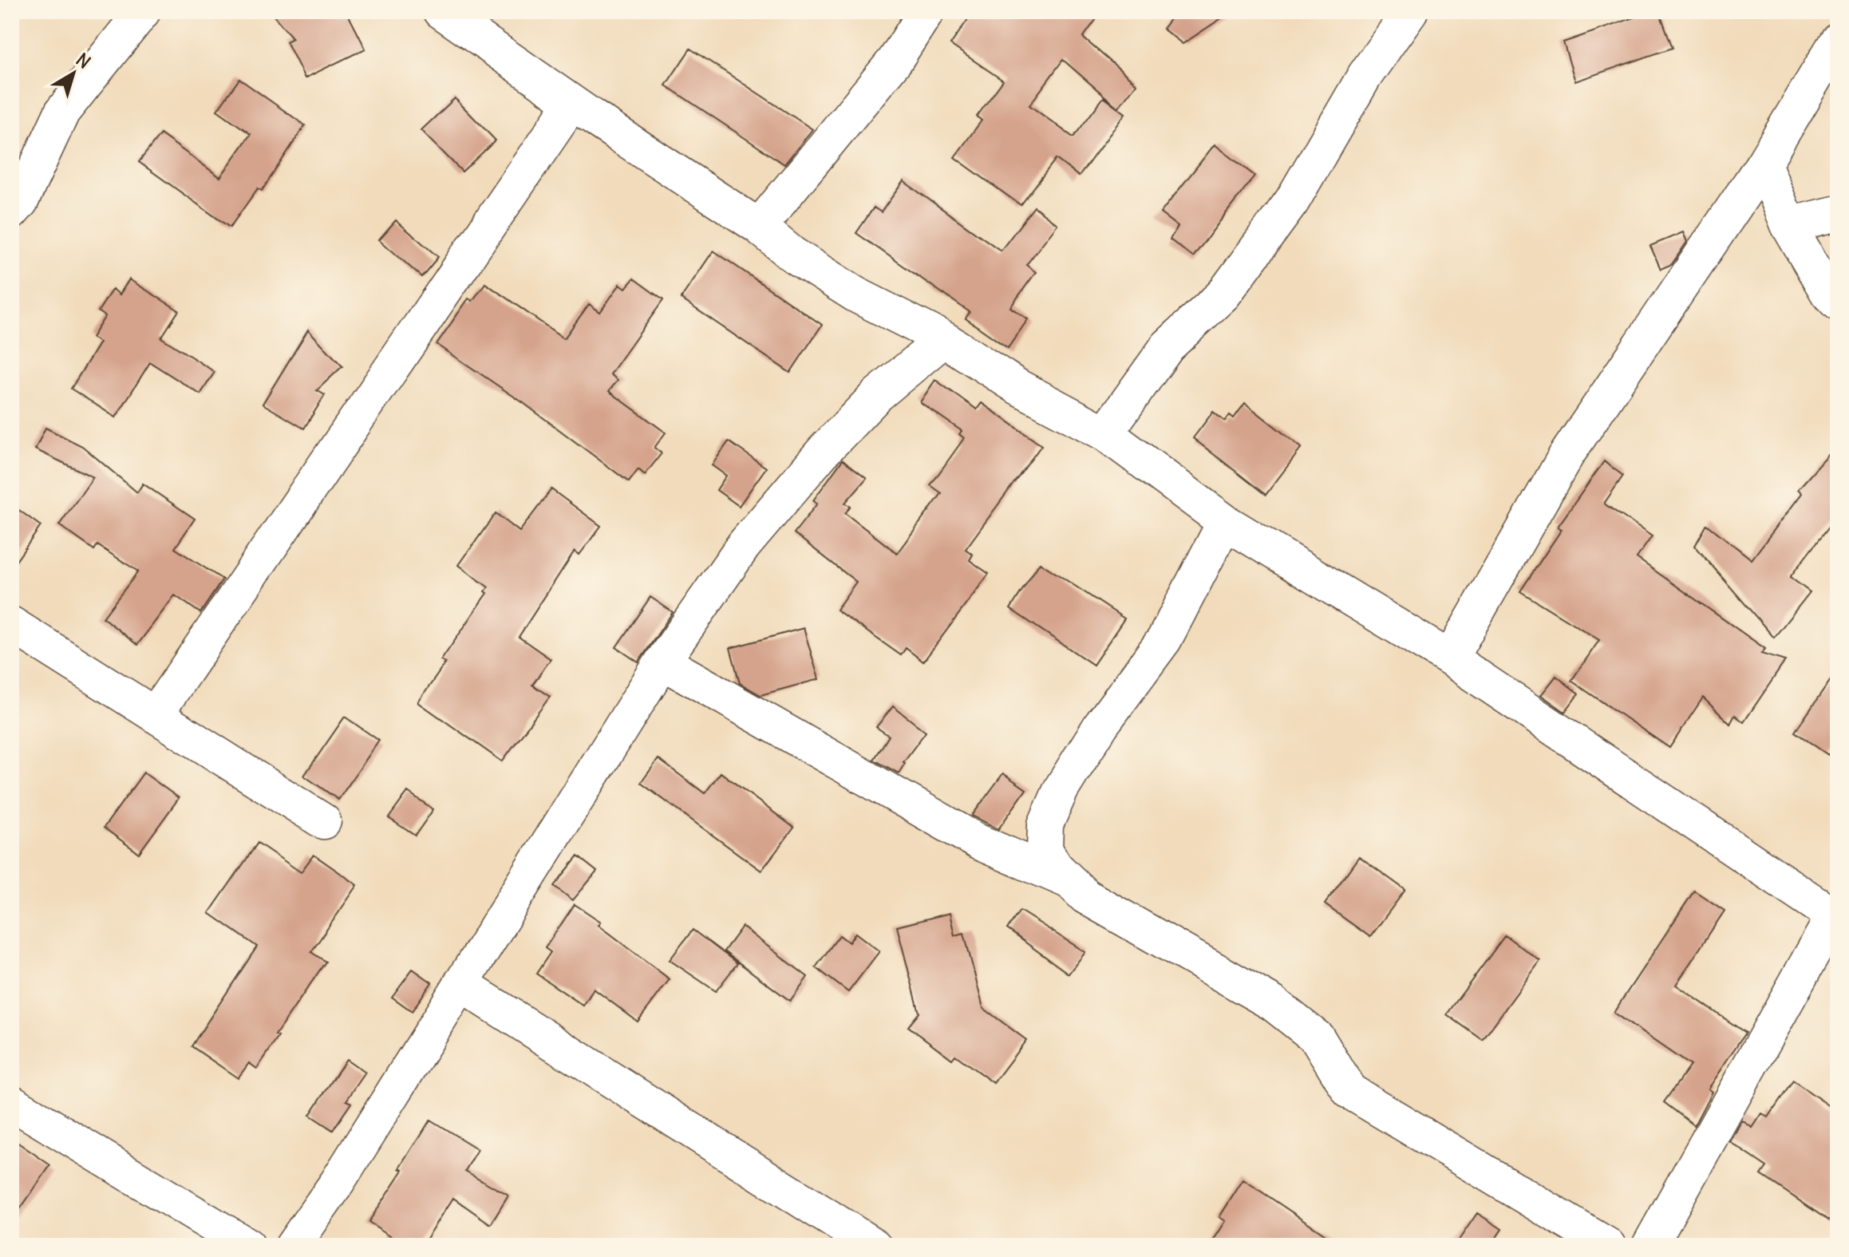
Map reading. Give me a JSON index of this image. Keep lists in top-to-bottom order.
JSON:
{
  "north": "top right"
}
